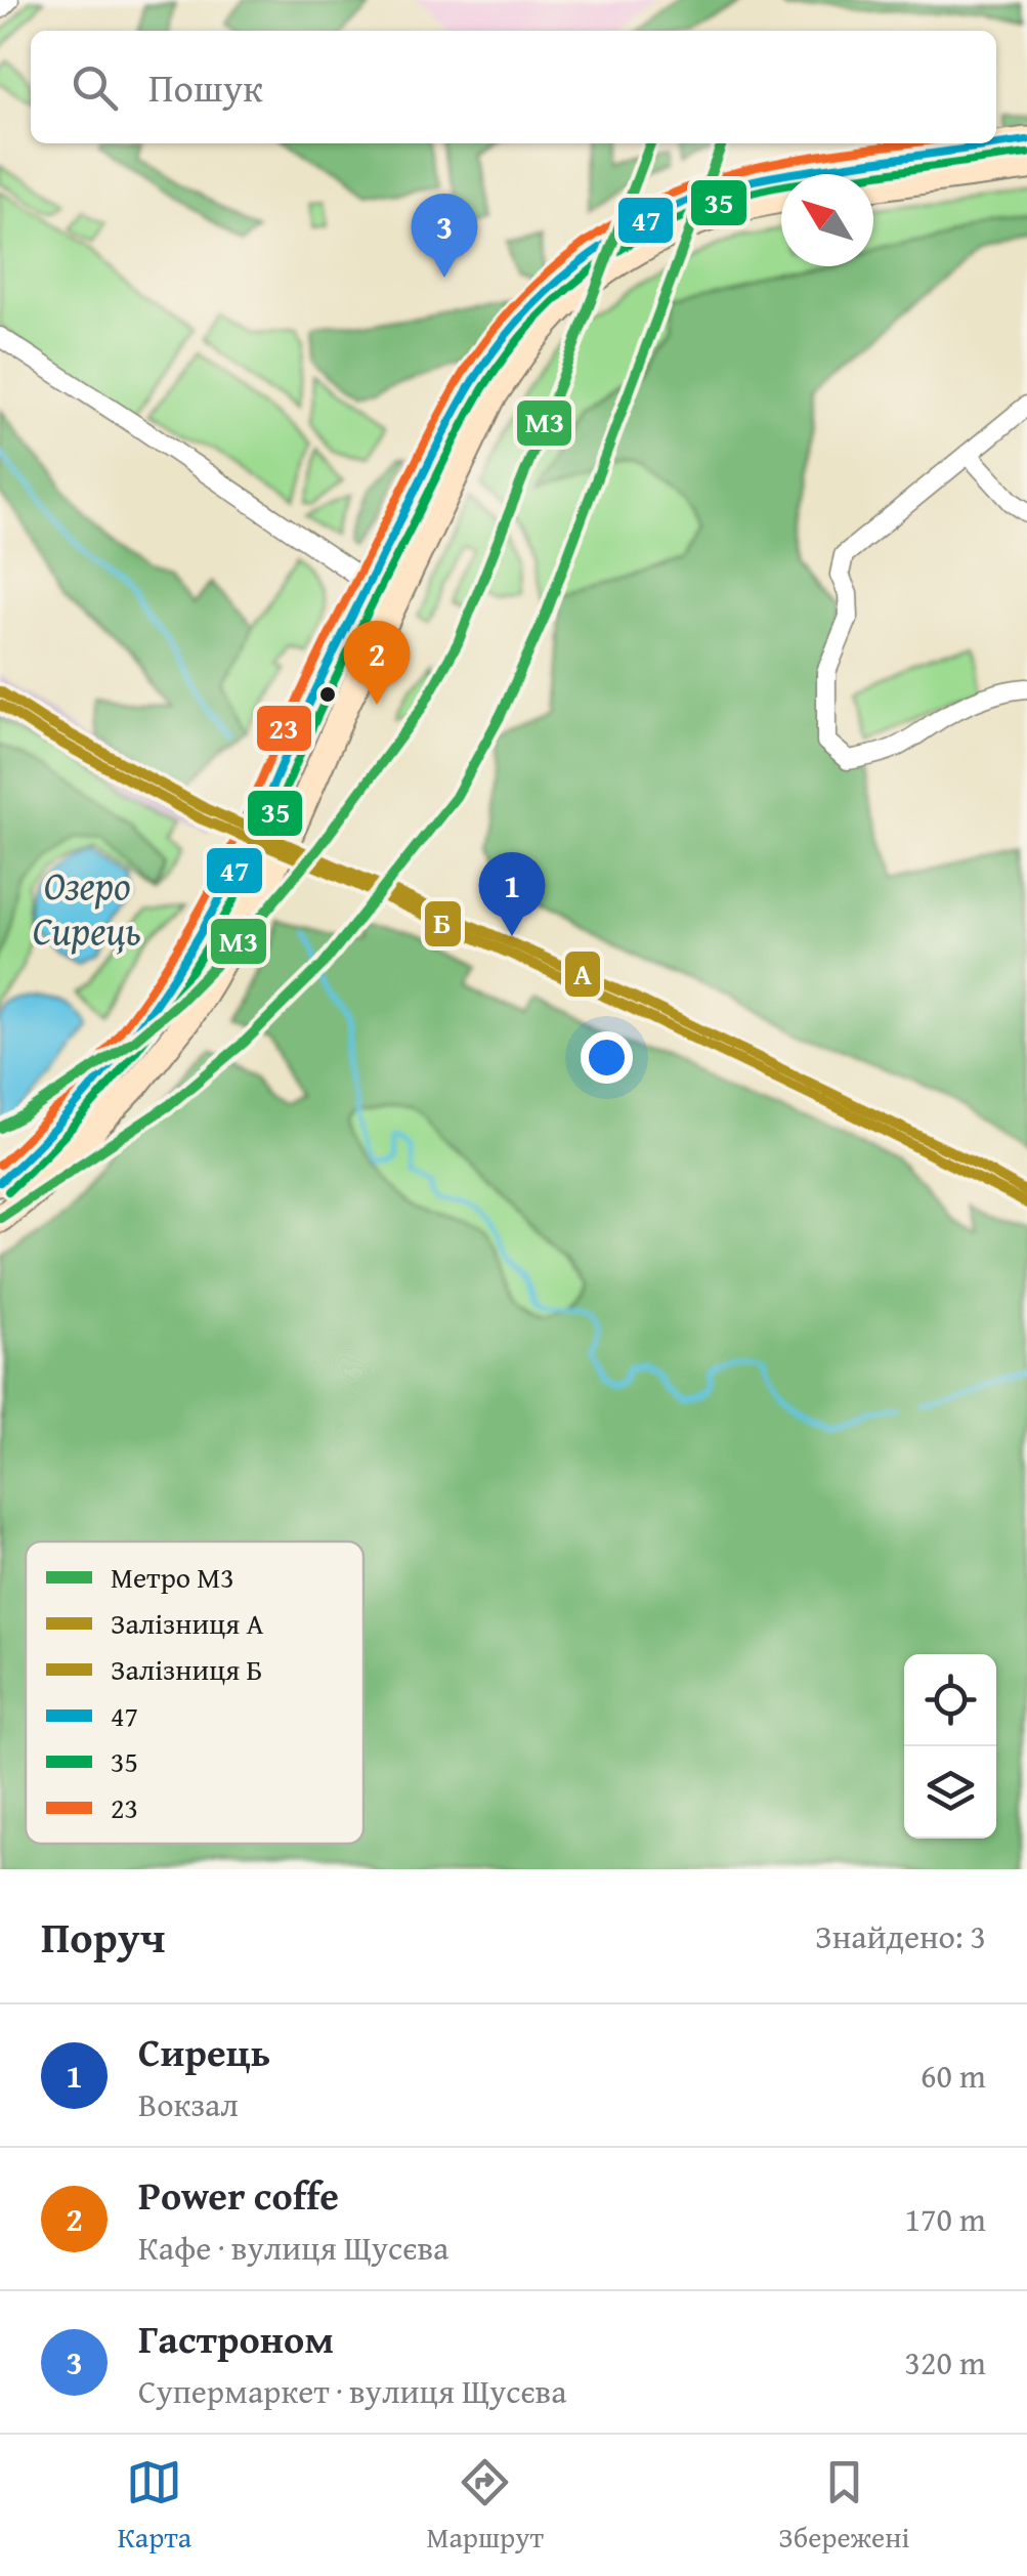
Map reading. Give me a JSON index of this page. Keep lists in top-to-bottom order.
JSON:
{
  "water": ["Озеро Сирець"],
  "lines": [
    "transit line 47",
    "metro line M3",
    "transit line 23",
    "transit line 35",
    "rail line A",
    "rail line Б"
  ],
  "legend": [
    "Метро M3",
    "Залізниця A",
    "Залізниця Б",
    "47",
    "35",
    "23"
  ],
  "north": "top left",
  "page": {
    "search": "Пошук",
    "pins": ["3", "2", "1"],
    "heading": ["Поруч", "Знайдено: 3"],
    "list": [
      {
        "mark": "1",
        "name": "Сирець",
        "note": "Вокзал",
        "value": "60 m"
      },
      {
        "mark": "2",
        "name": "Power coffe",
        "note": "Кафе · вулиця Щусєва",
        "value": "170 m"
      },
      {
        "mark": "3",
        "name": "Гастроном",
        "note": "Супермаркет · вулиця Щусєва",
        "value": "320 m"
      }
    ],
    "nav": ["Карта", "Маршрут", "Збережені"]
  }
}
